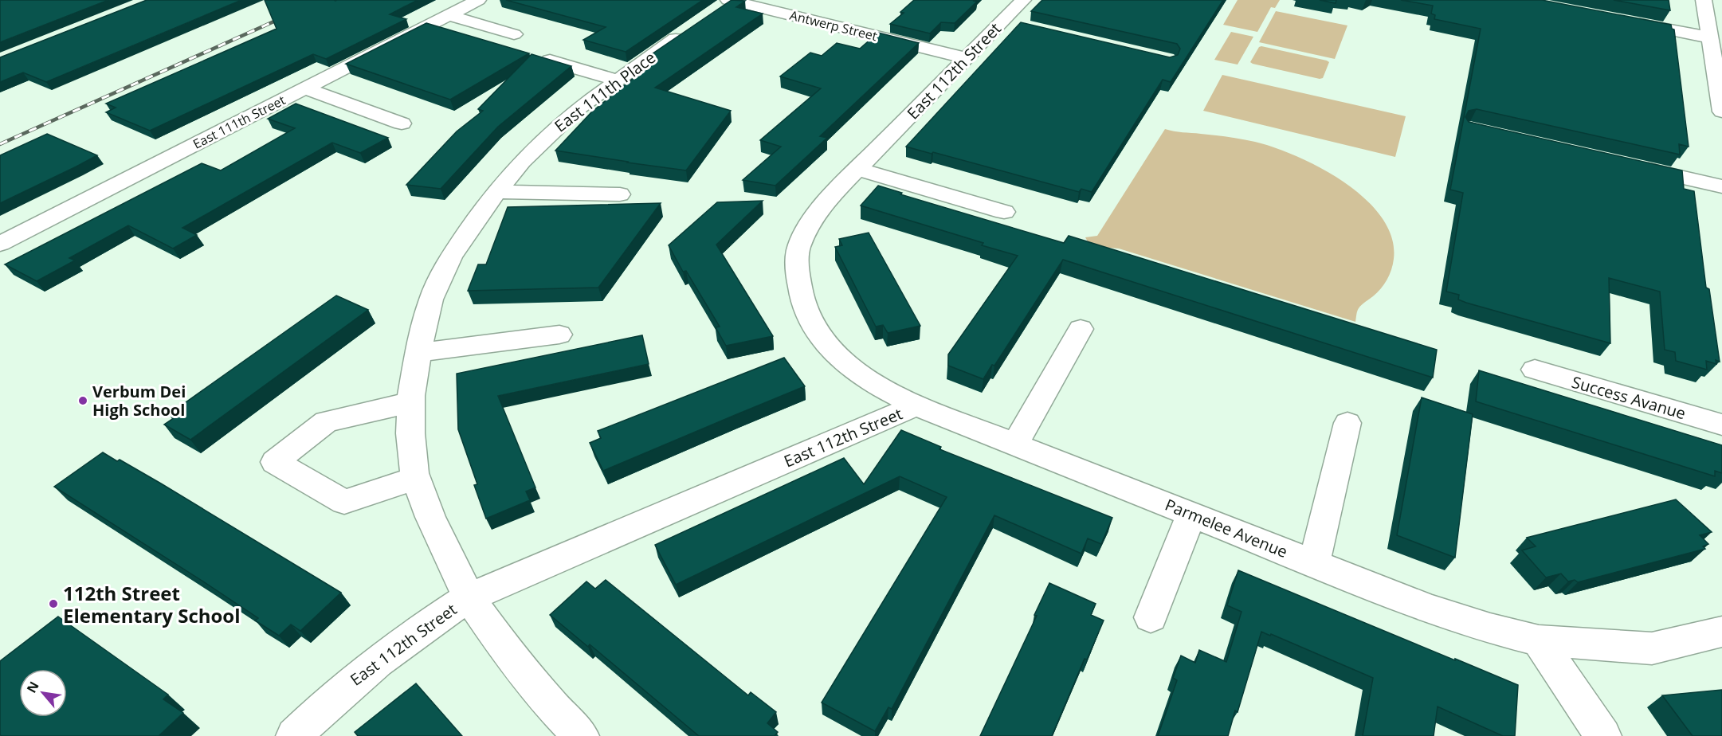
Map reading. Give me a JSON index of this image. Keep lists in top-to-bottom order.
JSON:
{
  "streets": {
    "street": [
      "Antwerp Street",
      "East 112th Street",
      "East 111th Place",
      "East 111th Street",
      "Success Avanue",
      "Parmelee Avenue"
    ]
  },
  "crossings": [
    ["Antwerp Street", "East 112th Street"],
    ["East 112th Street", "East 111th Place"],
    ["East 112th Street", "Parmelee Avenue"]
  ],
  "places": ["Verbum Dei High School", "112th Street Elementary School"],
  "north": "top left"
}
